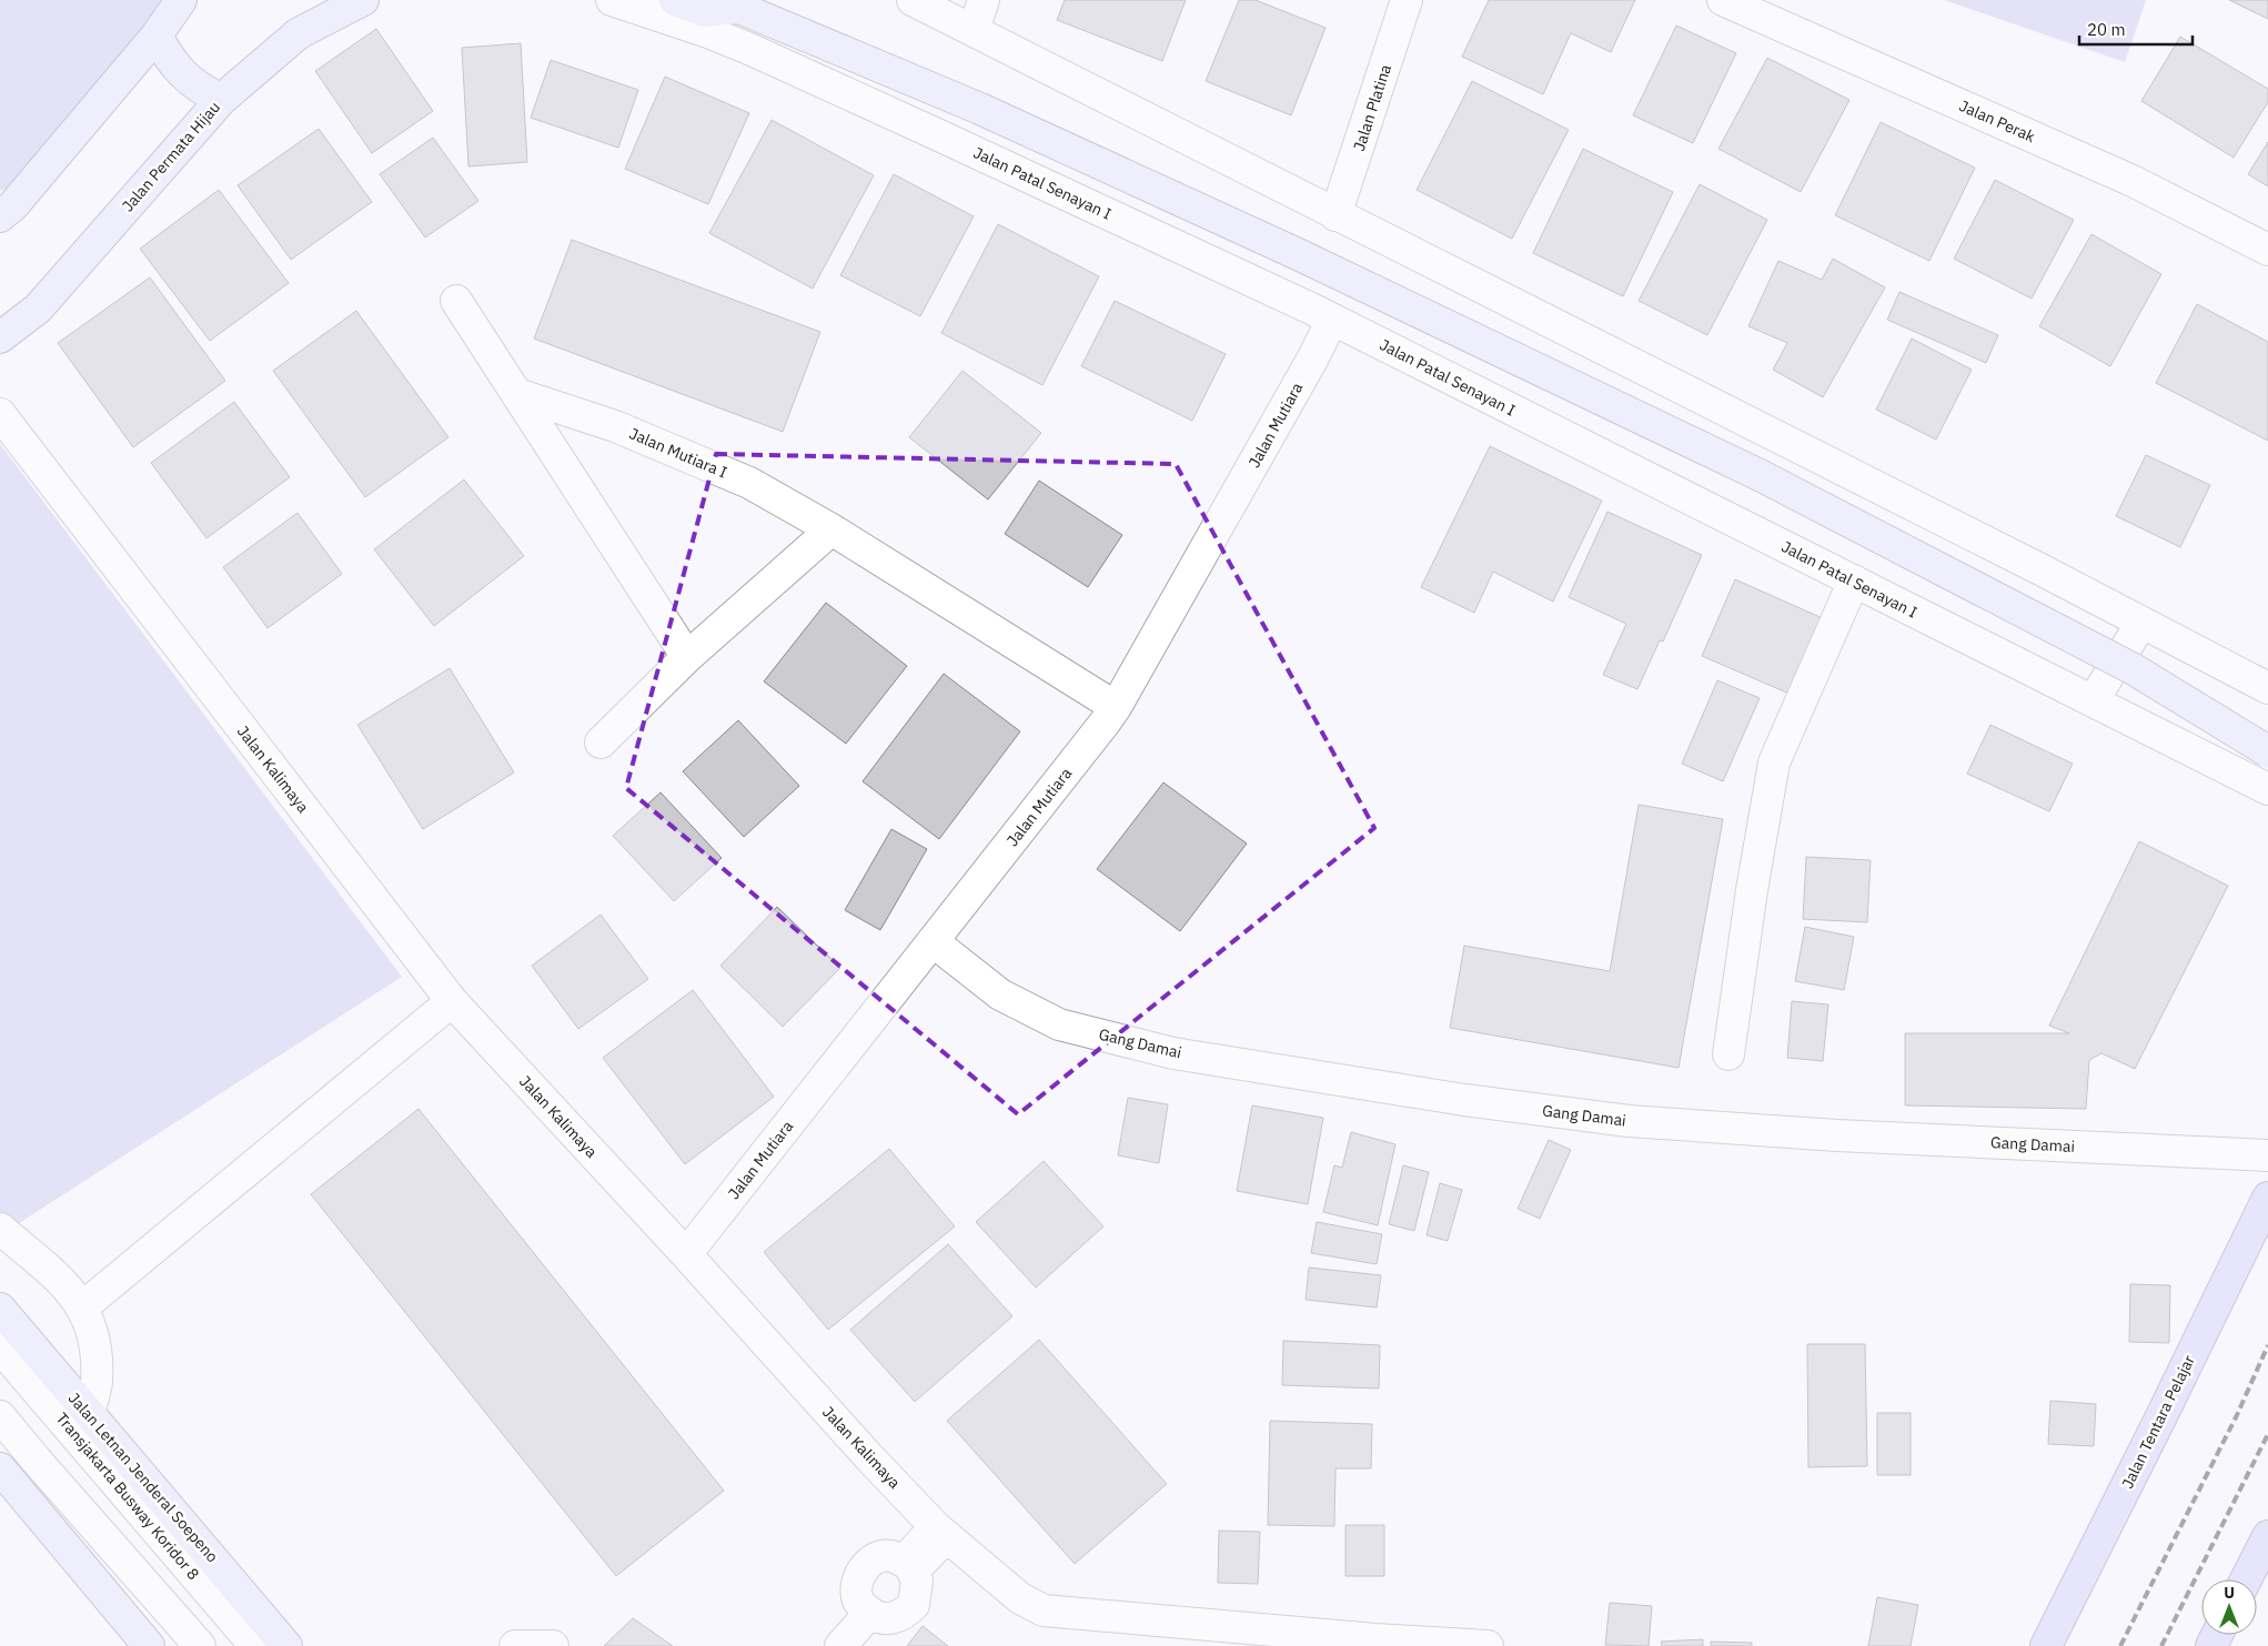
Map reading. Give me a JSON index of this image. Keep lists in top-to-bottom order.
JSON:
{
  "streets": {
    "highway": ["Jalan Tentara Pelajar"],
    "main road": ["Jalan Permata Hijau", "Jalan Letnan Jenderal Soepeno"],
    "street": [
      "Jalan Platina",
      "Jalan Perak",
      "Jalan Patal Senayan I",
      "Jalan Mutiara",
      "Jalan Mutiara I",
      "Jalan Kalimaya",
      "Gang Damai",
      "Transjakarta Busway Koridor 8"
    ]
  },
  "crossings": [
    ["Jalan Patal Senayan I", "Jalan Mutiara"],
    ["Jalan Mutiara", "Jalan Mutiara I"],
    ["Jalan Mutiara", "Jalan Kalimaya"],
    ["Jalan Mutiara", "Gang Damai"]
  ],
  "scale_bar": "20 m",
  "north": "top"
}
